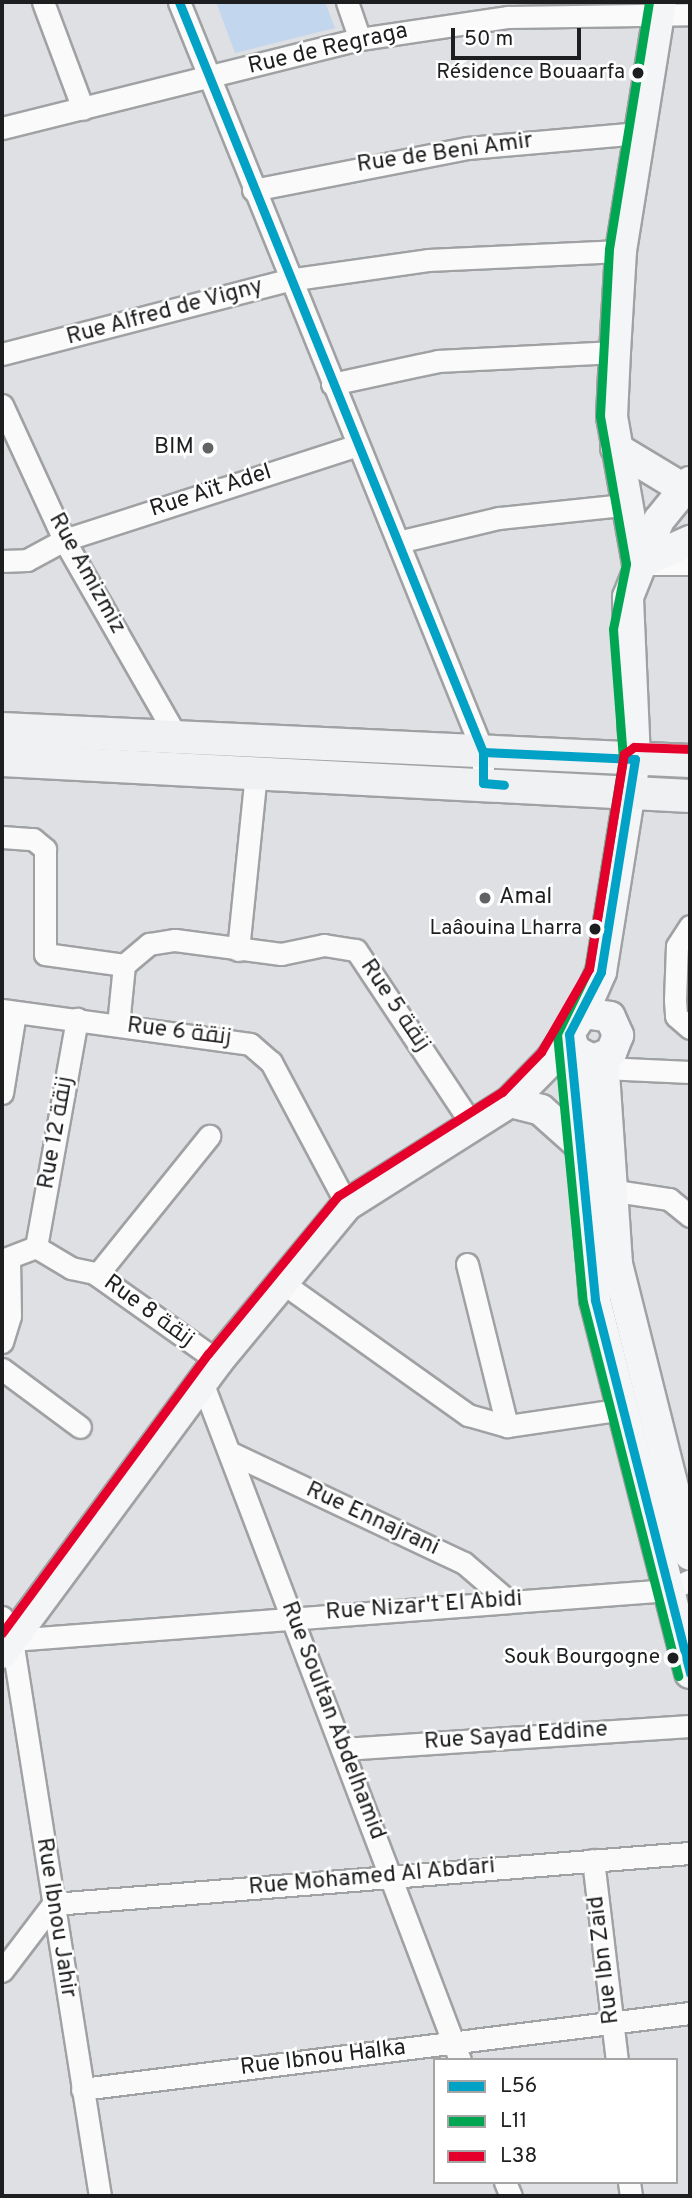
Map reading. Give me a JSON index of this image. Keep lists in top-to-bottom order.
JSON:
{
  "streets": {
    "street": [
      "Rue de Regraga",
      "Rue de Beni Amir",
      "Rue Alfred de Vigny",
      "Rue Aït Adel",
      "Rue Amizmiz",
      "Rue 5 زنقة",
      "Rue 6 زنقة",
      "Rue 12 زنقة",
      "Rue 8 زنقة",
      "Rue Ennajrani",
      "Rue Nizar't El Abidi",
      "Rue Soultan Abdelhamid",
      "Rue Sayad Eddine",
      "Rue Mohamed Al Abdari",
      "Rue Ibnou Jahir",
      "Rue Ibn Zaid",
      "Rue Ibnou Halka"
    ]
  },
  "crossings": [
    ["Rue Aït Adel", "Rue Amizmiz"],
    ["Rue 6 زنقة", "Rue 12 زنقة"],
    ["Rue 12 زنقة", "Rue 8 زنقة"],
    ["Rue 8 زنقة", "Rue Soultan Abdelhamid"],
    ["Rue Ennajrani", "Rue Nizar't El Abidi"],
    ["Rue Ennajrani", "Rue Soultan Abdelhamid"],
    ["Rue Nizar't El Abidi", "Rue Soultan Abdelhamid"],
    ["Rue Nizar't El Abidi", "Rue Ibnou Jahir"],
    ["Rue Soultan Abdelhamid", "Rue Sayad Eddine"],
    ["Rue Soultan Abdelhamid", "Rue Mohamed Al Abdari"],
    ["Rue Soultan Abdelhamid", "Rue Ibnou Halka"],
    ["Rue Mohamed Al Abdari", "Rue Ibnou Jahir"],
    ["Rue Mohamed Al Abdari", "Rue Ibn Zaid"],
    ["Rue Ibnou Jahir", "Rue Ibnou Halka"],
    ["Rue Ibn Zaid", "Rue Ibnou Halka"]
  ],
  "places": [
    "Résidence Bouaarfa",
    "BIM",
    "Amal",
    "Laâouina Lharra",
    "Souk Bourgogne"
  ],
  "lines": ["transit line L56", "transit line L11", "transit line L38"],
  "legend": ["L56", "L11", "L38"],
  "scale_bar": "50 m"
}
